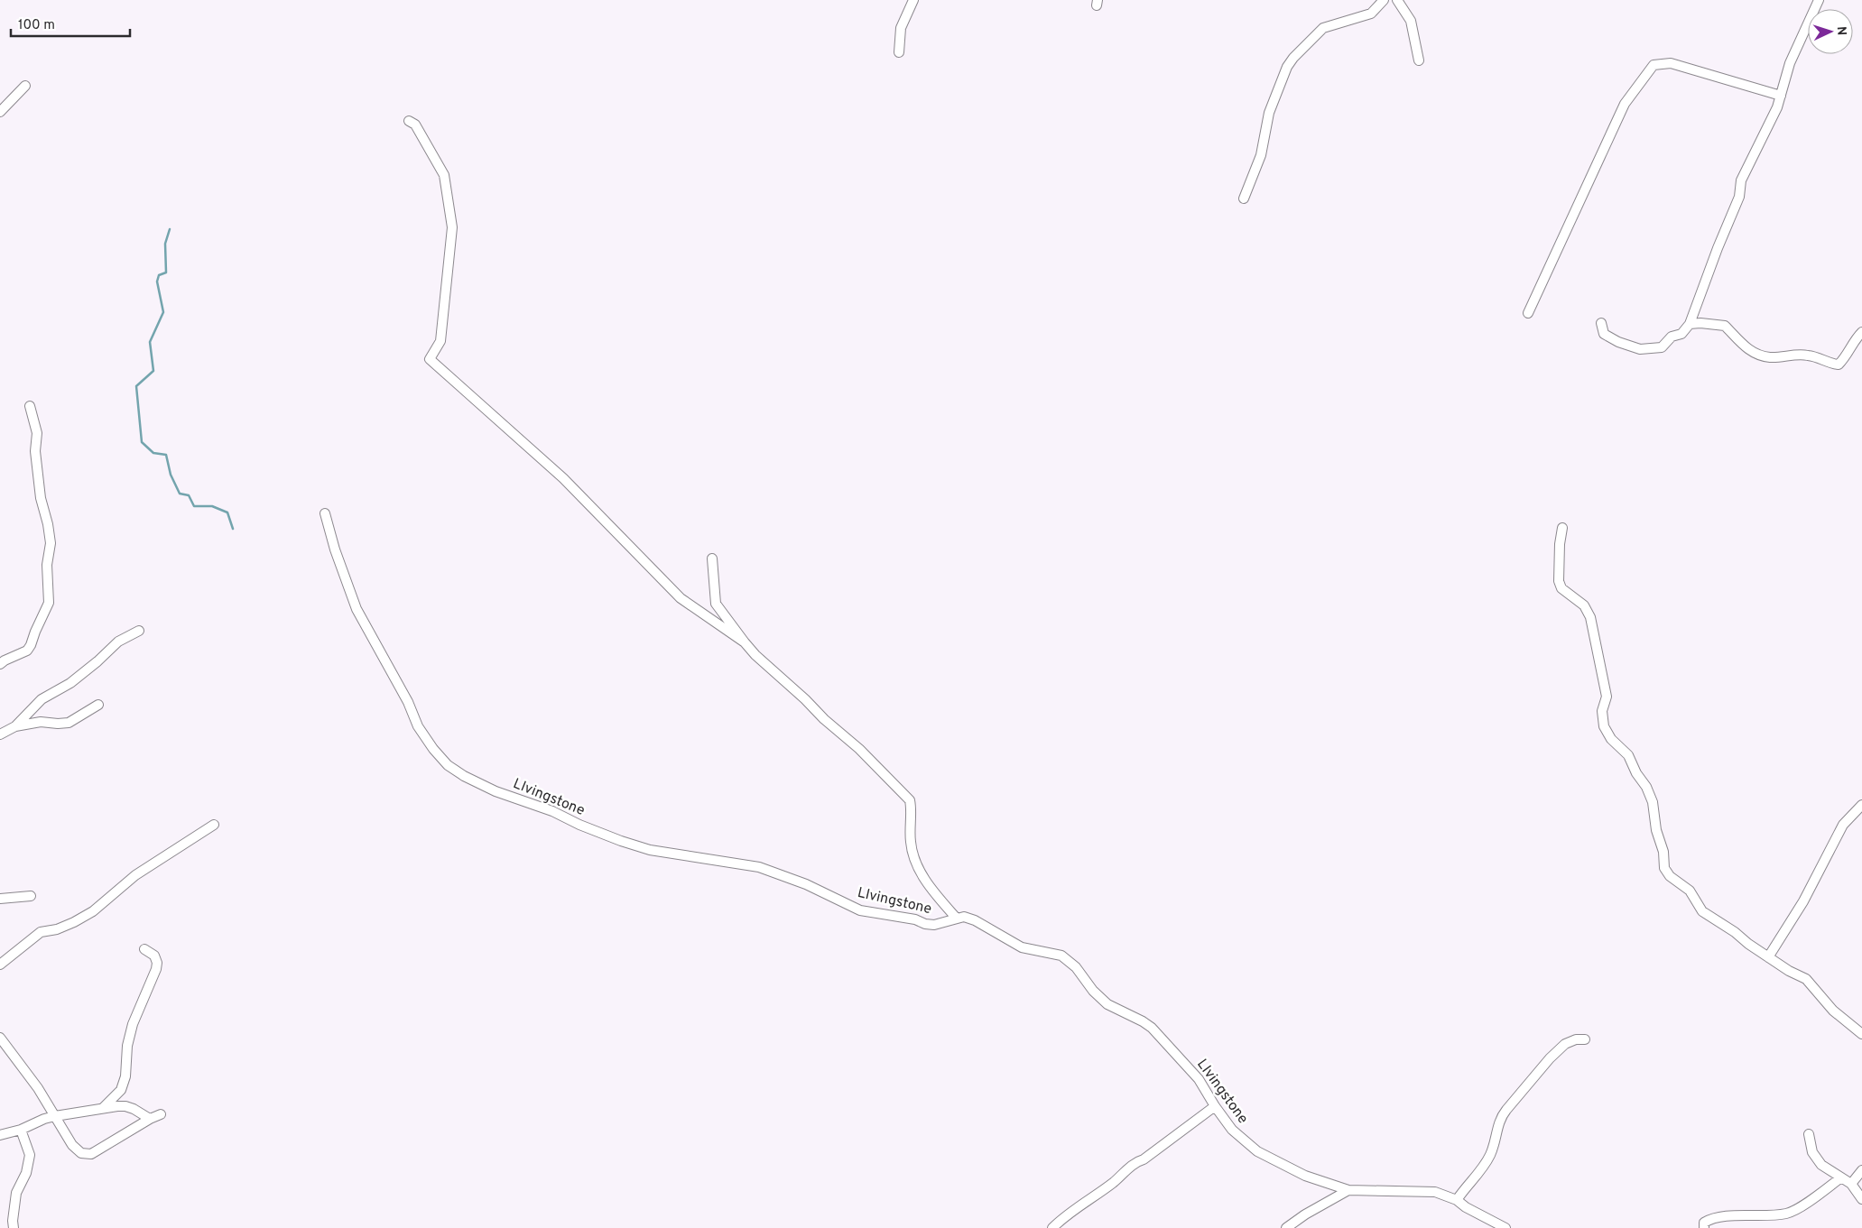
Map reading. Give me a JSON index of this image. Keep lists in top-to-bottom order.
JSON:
{
  "streets": {
    "street": ["LIvingstone"]
  },
  "scale_bar": "100 m",
  "north": "right"
}
